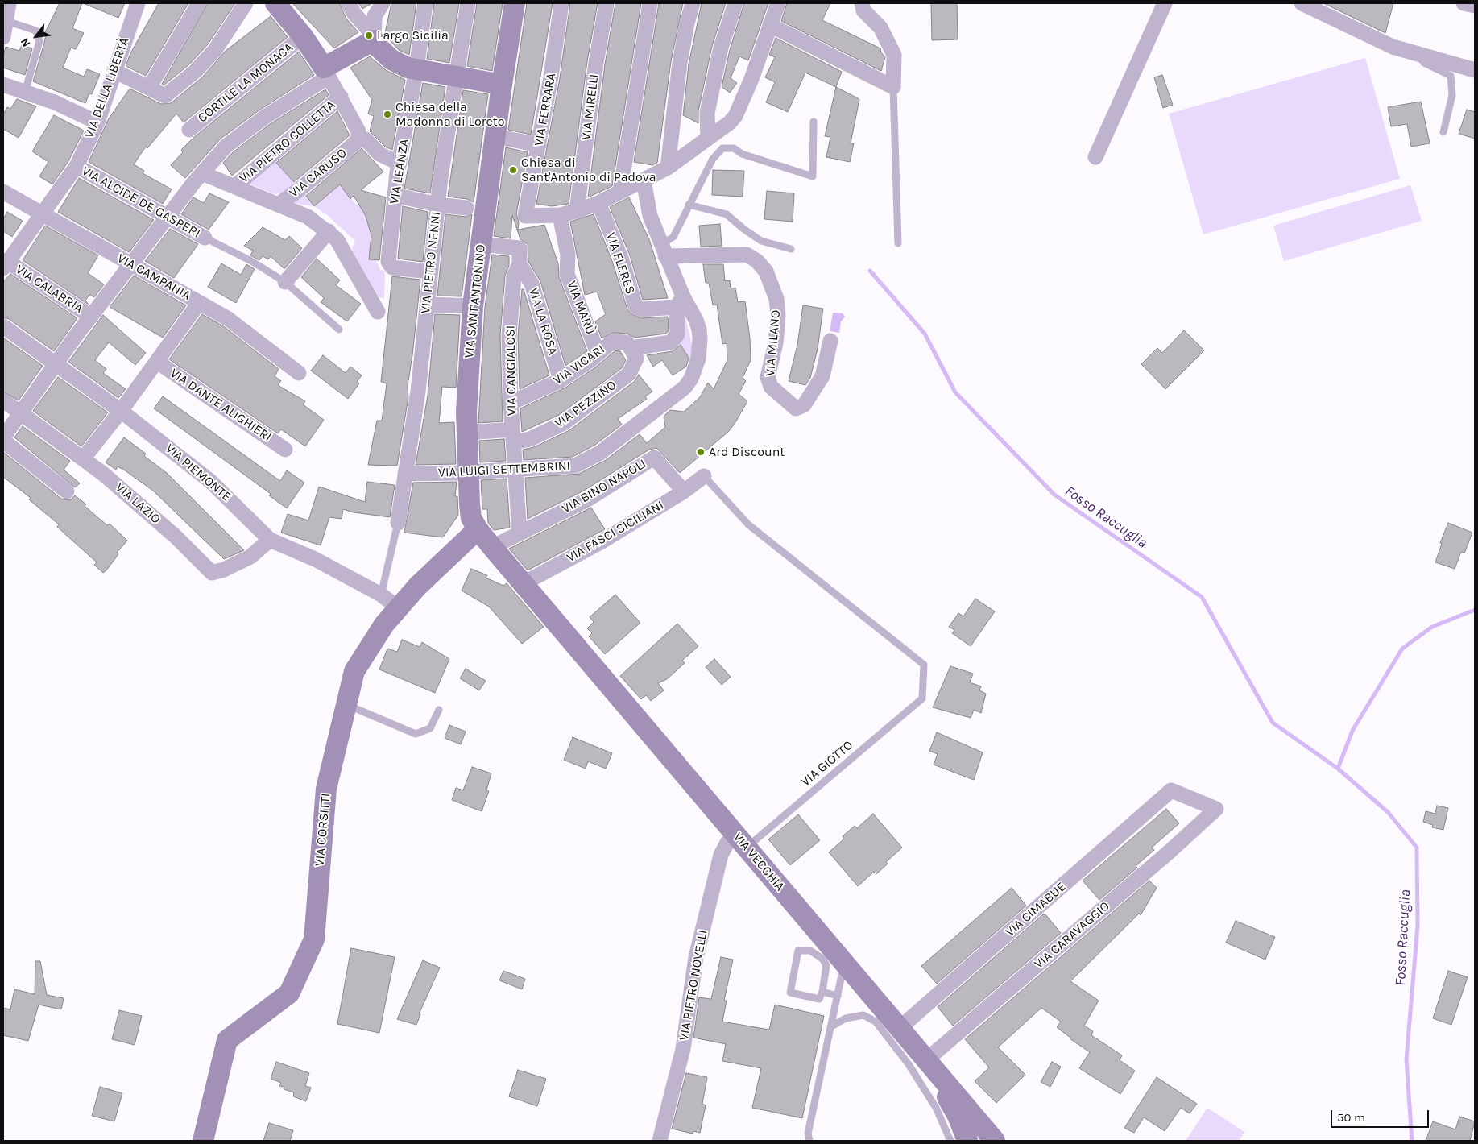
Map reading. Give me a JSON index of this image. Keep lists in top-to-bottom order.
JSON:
{
  "streets": {
    "street": [
      "CORTILE LA MONACA",
      "VIA DELLA LIBERTÀ",
      "VIA MIRELLI",
      "VIA FERRARA",
      "VIA PIETRO COLLETTA",
      "VIA LEANZA",
      "VIA CARUSO",
      "VIA ALCIDE DE GASPERI",
      "VIA PIETRO NENNI",
      "VIA FLERES",
      "VIA CAMPANIA",
      "VIA CALABRIA",
      "VIA SANT'ANTONINO",
      "VIA MARÙ",
      "VIA LA ROSA",
      "VIA MILANO",
      "VIA VICARI",
      "VIA CANGIALOSI",
      "VIA PEZZINO",
      "VIA DANTE ALIGHIERI",
      "VIA LUIGI SETTEMBRINI",
      "VIA PIEMONTE",
      "VIA BINO NAPOLI",
      "VIA LAZIO",
      "VIA FASCI SICILIANI",
      "VIA CORSITTI",
      "VIA VECCHIA",
      "VIA CIMABUE",
      "VIA CARAVAGGIO",
      "VIA PIETRO NOVELLI"
    ],
    "lane": ["VIA GIOTTO"]
  },
  "crossings": [
    ["VIA DELLA LIBERTÀ", "VIA ALCIDE DE GASPERI"],
    ["VIA DELLA LIBERTÀ", "VIA CAMPANIA"],
    ["VIA DELLA LIBERTÀ", "VIA CALABRIA"],
    ["VIA FERRARA", "VIA MARÙ"],
    ["VIA PIETRO COLLETTA", "VIA CARUSO"],
    ["VIA LEANZA", "VIA PIETRO NENNI"],
    ["VIA PIETRO NENNI", "VIA LUIGI SETTEMBRINI"],
    ["VIA FLERES", "VIA VICARI"],
    ["VIA FLERES", "VIA LUIGI SETTEMBRINI"],
    ["VIA CAMPANIA", "VIA DANTE ALIGHIERI"],
    ["VIA SANT'ANTONINO", "VIA LUIGI SETTEMBRINI"],
    ["VIA SANT'ANTONINO", "VIA BINO NAPOLI"],
    ["VIA SANT'ANTONINO", "VIA FASCI SICILIANI"],
    ["VIA SANT'ANTONINO", "VIA CORSITTI"],
    ["VIA SANT'ANTONINO", "VIA VECCHIA"],
    ["VIA MARÙ", "VIA VICARI"],
    ["VIA LA ROSA", "VIA VICARI"],
    ["VIA LA ROSA", "VIA CANGIALOSI"],
    ["VIA VICARI", "VIA CANGIALOSI"],
    ["VIA VICARI", "VIA PEZZINO"],
    ["VIA VICARI", "VIA LUIGI SETTEMBRINI"],
    ["VIA CANGIALOSI", "VIA PEZZINO"],
    ["VIA CANGIALOSI", "VIA LUIGI SETTEMBRINI"],
    ["VIA CANGIALOSI", "VIA BINO NAPOLI"],
    ["VIA DANTE ALIGHIERI", "VIA PIEMONTE"],
    ["VIA DANTE ALIGHIERI", "VIA LAZIO"],
    ["VIA PIEMONTE", "VIA LAZIO"],
    ["VIA PIEMONTE", "VIA CORSITTI"],
    ["VIA BINO NAPOLI", "VIA FASCI SICILIANI"],
    ["VIA FASCI SICILIANI", "VIA GIOTTO"],
    ["VIA FASCI SICILIANI", "VIA VECCHIA"],
    ["VIA GIOTTO", "VIA VECCHIA"],
    ["VIA GIOTTO", "VIA PIETRO NOVELLI"],
    ["VIA VECCHIA", "VIA CIMABUE"],
    ["VIA VECCHIA", "VIA CARAVAGGIO"],
    ["VIA VECCHIA", "VIA PIETRO NOVELLI"],
    ["VIA CIMABUE", "VIA CARAVAGGIO"]
  ],
  "water": ["Fosso Raccuglia"],
  "places": [
    "Largo Sicilia",
    "Chiesa della Madonna di Loreto",
    "Chiesa di Sant'Antonio di Padova",
    "Ard Discount"
  ],
  "scale_bar": "50 m",
  "north": "bottom left"
}
